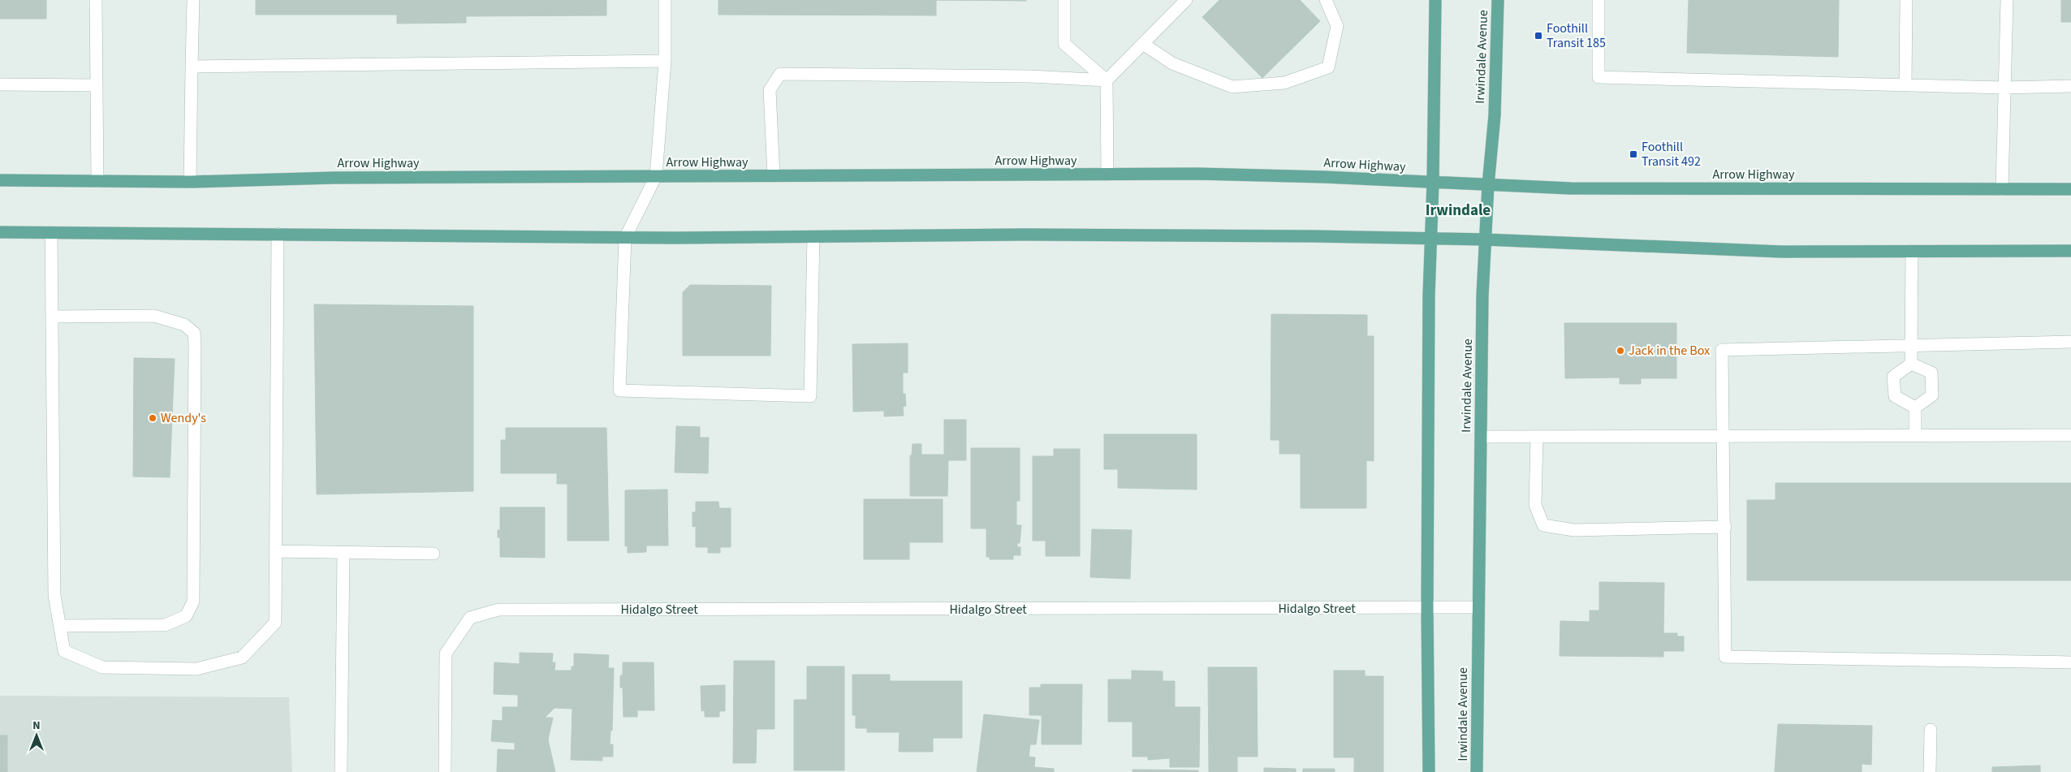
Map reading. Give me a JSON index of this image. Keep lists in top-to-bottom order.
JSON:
{
  "streets": {
    "main road": ["Irwindale Avenue", "Arrow Highway"],
    "street": ["Hidalgo Street"]
  },
  "crossings": [
    ["Irwindale Avenue", "Arrow Highway"],
    ["Irwindale Avenue", "Hidalgo Street"]
  ],
  "districts": ["Irwindale"],
  "places": {
    "transit": ["Foothill Transit 185", "Foothill Transit 492"],
    "other": ["Jack in the Box", "Wendy's"]
  },
  "north": "top"
}
